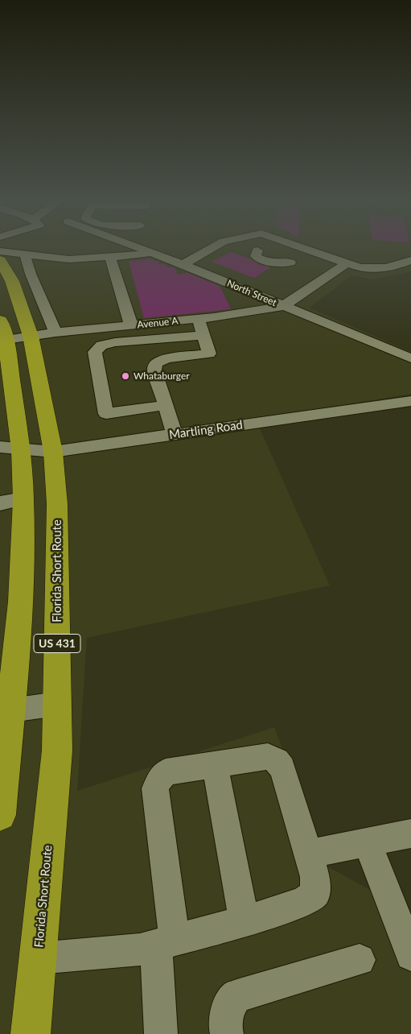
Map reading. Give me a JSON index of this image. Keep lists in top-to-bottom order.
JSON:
{
  "streets": {
    "highway": ["Florida Short Route", "US 431"],
    "street": ["North Street", "Avenue A", "Martling Road"]
  },
  "crossings": [
    ["North Street", "Avenue A"],
    ["Avenue A", "Florida Short Route"],
    ["Avenue A", "US 431"],
    ["Martling Road", "Florida Short Route"],
    ["Martling Road", "US 431"]
  ],
  "places": ["Whataburger"]
}
